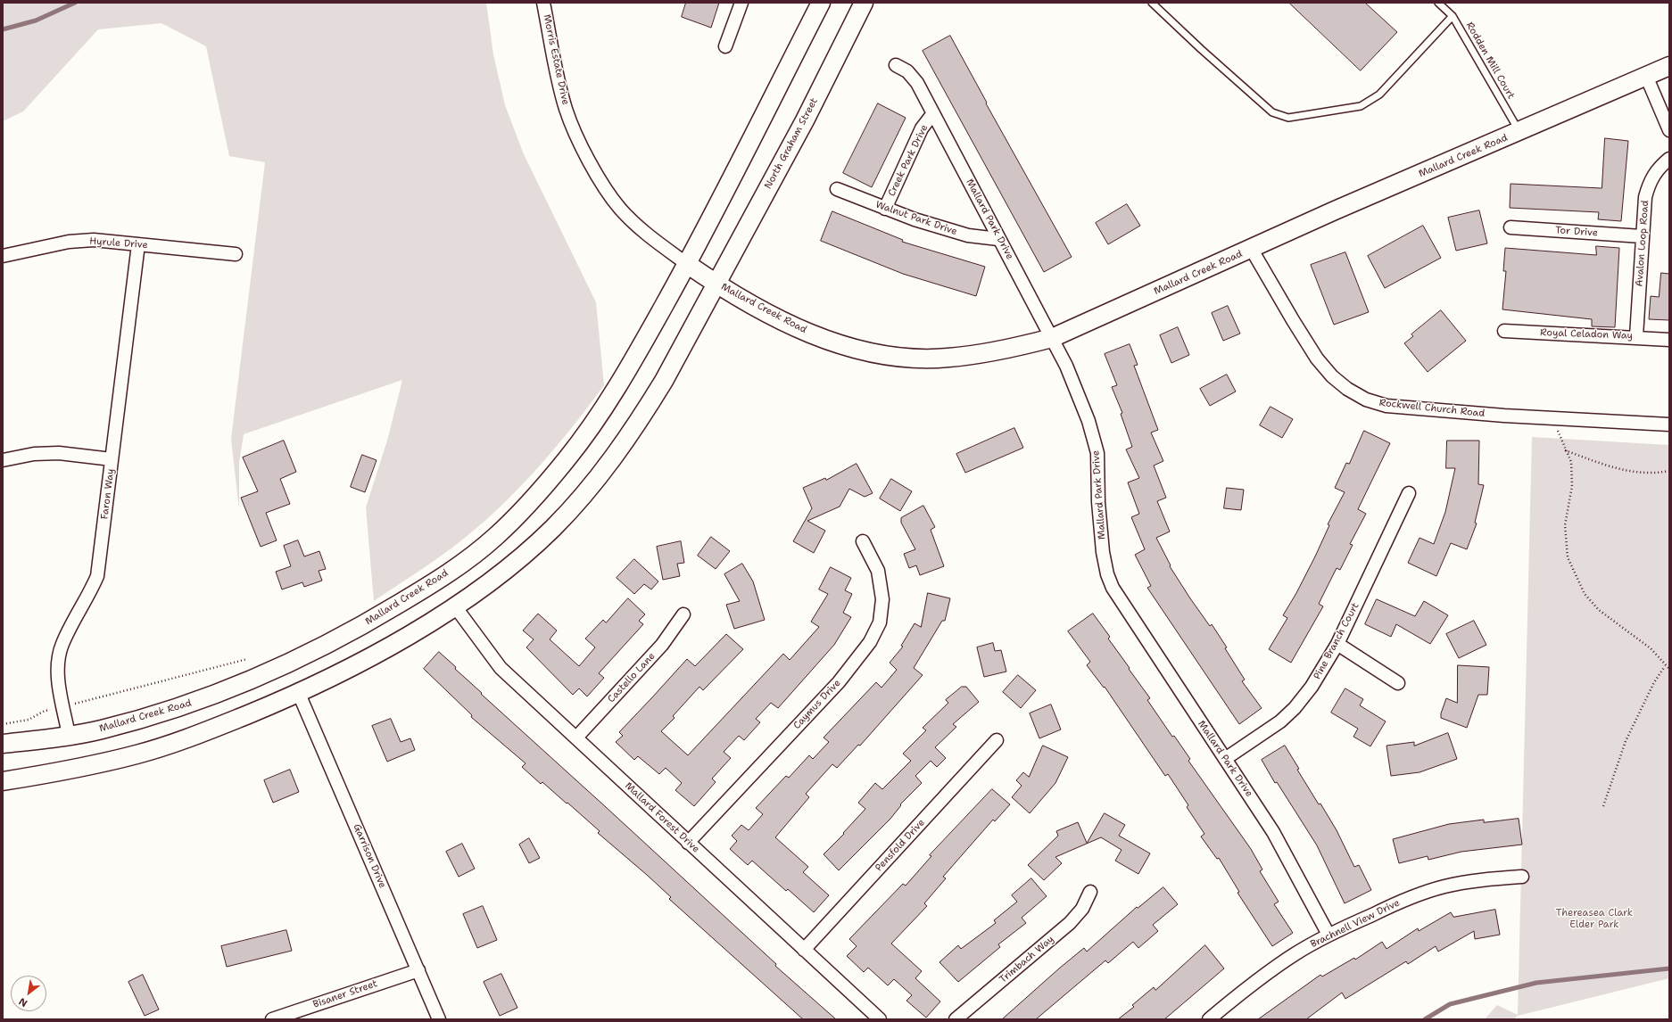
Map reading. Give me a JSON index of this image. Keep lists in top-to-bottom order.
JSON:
{
  "streets": {
    "main road": ["North Graham Street", "Mallard Creek Road"],
    "street": [
      "Morris Estate Drive",
      "Creek Park Drive",
      "Walnut Park Drive",
      "Mallard Park Drive",
      "Tor Drive",
      "Hyrule Drive",
      "Avalon Loop Road",
      "Royal Celadon Way",
      "Rockwell Church Road",
      "Faron Way",
      "Pine Branch Court",
      "Castello Lane",
      "Caymus Drive",
      "Mallard Forest Drive",
      "Pensfold Drive",
      "Garrison Drive",
      "Brachnell View Drive",
      "Trimbach Way",
      "Bisaner Street"
    ],
    "lane": ["Rodden Mill Court"]
  },
  "crossings": [
    ["Morris Estate Drive", "Mallard Creek Road"],
    ["Rodden Mill Court", "Mallard Creek Road"],
    ["North Graham Street", "Mallard Creek Road"],
    ["Mallard Creek Road", "Mallard Park Drive"],
    ["Mallard Creek Road", "Rockwell Church Road"],
    ["Mallard Creek Road", "Faron Way"],
    ["Mallard Creek Road", "Mallard Forest Drive"],
    ["Mallard Creek Road", "Garrison Drive"],
    ["Creek Park Drive", "Walnut Park Drive"],
    ["Creek Park Drive", "Mallard Park Drive"],
    ["Walnut Park Drive", "Mallard Park Drive"],
    ["Mallard Park Drive", "Pine Branch Court"],
    ["Mallard Park Drive", "Brachnell View Drive"],
    ["Tor Drive", "Avalon Loop Road"],
    ["Hyrule Drive", "Faron Way"],
    ["Avalon Loop Road", "Royal Celadon Way"],
    ["Castello Lane", "Mallard Forest Drive"],
    ["Caymus Drive", "Mallard Forest Drive"],
    ["Mallard Forest Drive", "Pensfold Drive"],
    ["Garrison Drive", "Bisaner Street"]
  ],
  "parks": ["Thereasea Clark Elder Park"],
  "north": "bottom left"
}
